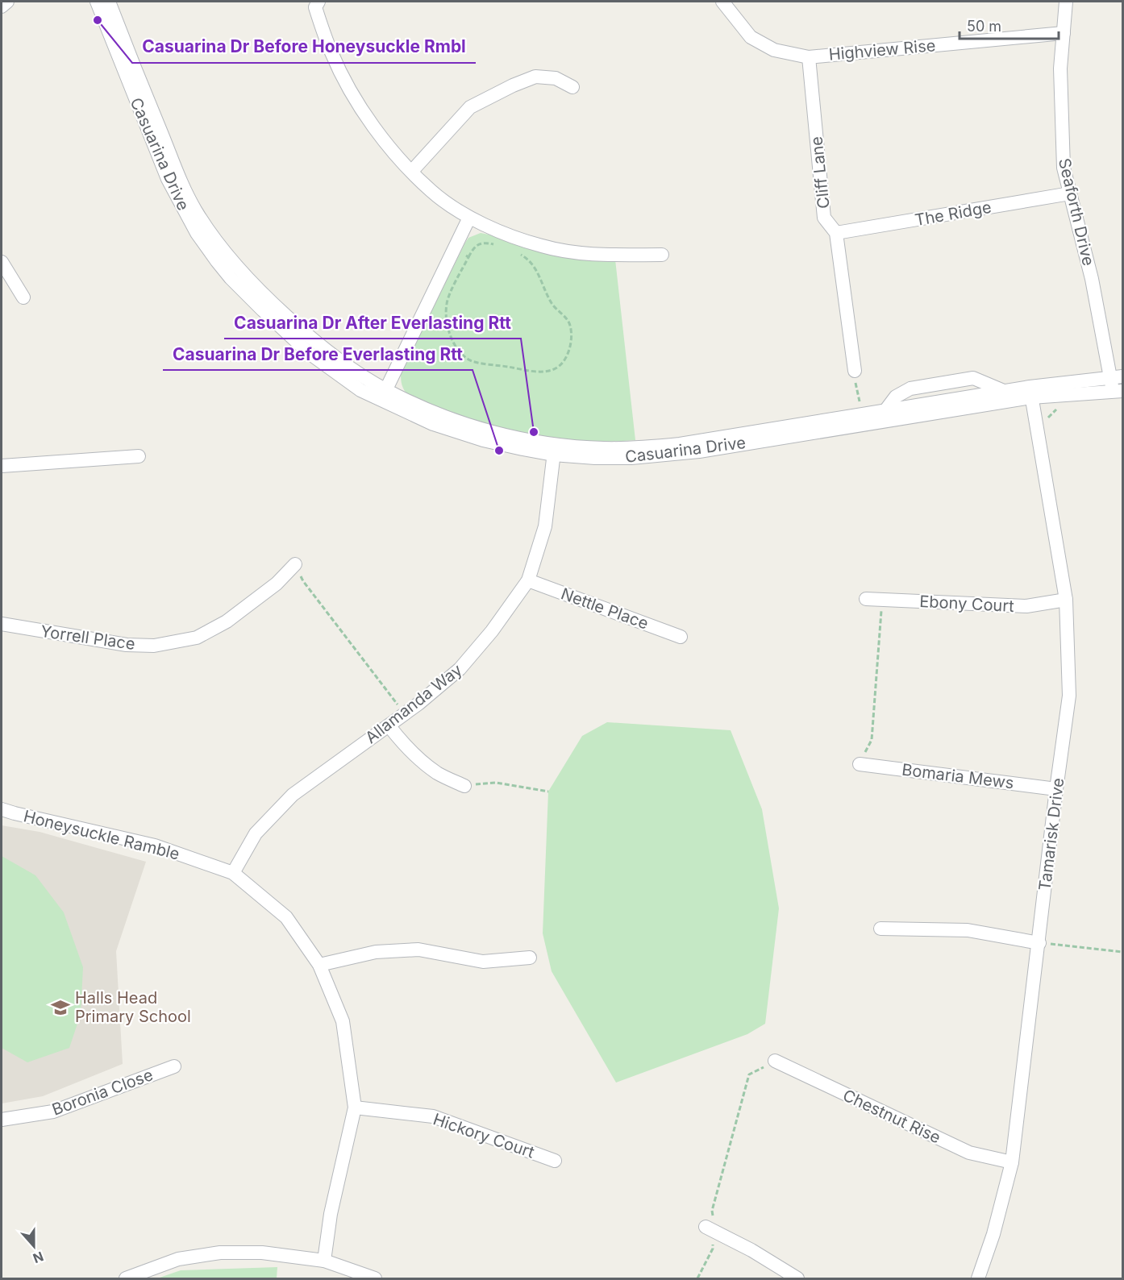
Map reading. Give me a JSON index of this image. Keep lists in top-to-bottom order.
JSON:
{
  "streets": {
    "street": [
      "Highview Rise",
      "Casuarina Drive",
      "Cliff Lane",
      "Seaforth Drive",
      "The Ridge",
      "Ebony Court",
      "Nettle Place",
      "Yorrell Place",
      "Allamanda Way",
      "Bomaria Mews",
      "Tamarisk Drive",
      "Honeysuckle Ramble",
      "Boronia Close",
      "Chestnut Rise",
      "Hickory Court"
    ]
  },
  "crossings": [
    ["Highview Rise", "Cliff Lane"],
    ["Highview Rise", "Seaforth Drive"],
    ["Casuarina Drive", "Seaforth Drive"],
    ["Casuarina Drive", "Allamanda Way"],
    ["Casuarina Drive", "Tamarisk Drive"],
    ["Cliff Lane", "The Ridge"],
    ["Seaforth Drive", "The Ridge"],
    ["Ebony Court", "Tamarisk Drive"],
    ["Nettle Place", "Allamanda Way"],
    ["Allamanda Way", "Honeysuckle Ramble"],
    ["Bomaria Mews", "Tamarisk Drive"],
    ["Tamarisk Drive", "Chestnut Rise"],
    ["Honeysuckle Ramble", "Hickory Court"]
  ],
  "places": {
    "other": ["Casuarina Dr Before Honeysuckle Rmbl", "Casuarina Dr After Everlasting Rtt", "Casuarina Dr Before Everlasting Rtt"],
    "school or university": ["Halls Head Primary School"]
  },
  "scale_bar": "50 m",
  "north": "bottom"
}
